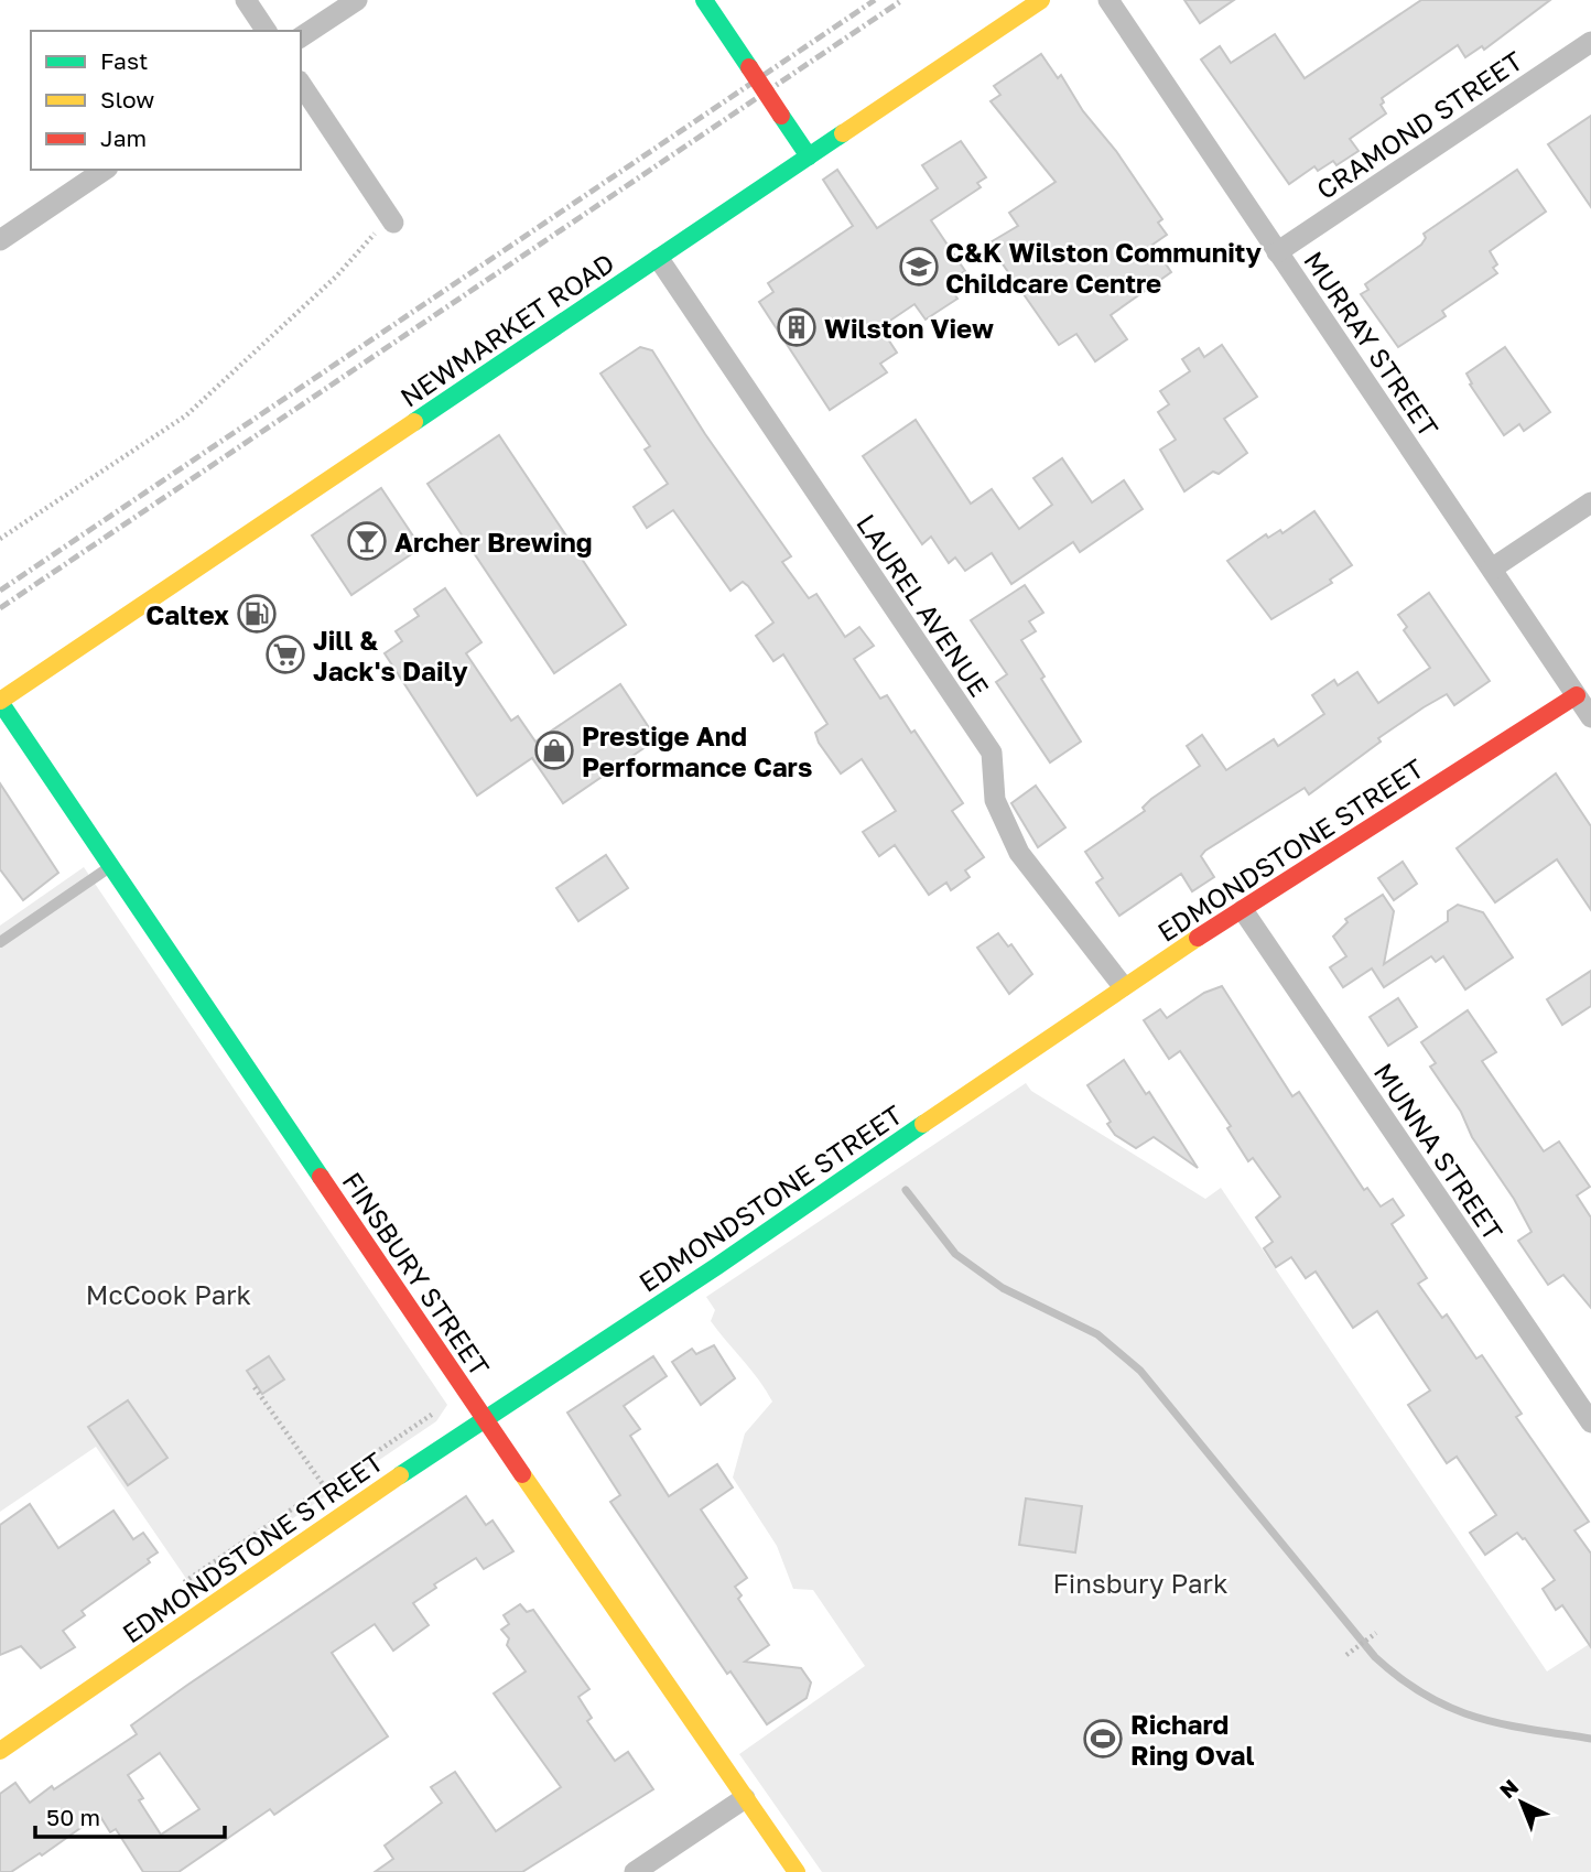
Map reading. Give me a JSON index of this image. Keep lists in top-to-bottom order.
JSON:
{
  "streets": {
    "street": [
      "CRAMOND STREET",
      "NEWMARKET ROAD",
      "MURRAY STREET",
      "LAUREL AVENUE",
      "EDMONDSTONE STREET",
      "MUNNA STREET",
      "FINSBURY STREET"
    ]
  },
  "crossings": [
    ["CRAMOND STREET", "MURRAY STREET"],
    ["NEWMARKET ROAD", "LAUREL AVENUE"],
    ["NEWMARKET ROAD", "FINSBURY STREET"],
    ["MURRAY STREET", "EDMONDSTONE STREET"],
    ["LAUREL AVENUE", "EDMONDSTONE STREET"],
    ["EDMONDSTONE STREET", "MUNNA STREET"],
    ["EDMONDSTONE STREET", "FINSBURY STREET"]
  ],
  "parks": ["McCook Park", "Finsbury Park"],
  "places": {
    "school or university": ["C&K Wilston Community Childcare Centre"],
    "building": ["Wilston View"],
    "bar": ["Archer Brewing"],
    "fuel station": ["Caltex"],
    "supermarket": ["Jill & Jack's Daily"],
    "shop": ["Prestige And Performance Cars"],
    "sports": ["Richard Ring Oval"]
  },
  "legend": ["Fast", "Slow", "Jam"],
  "scale_bar": "50 m",
  "north": "top left"
}
